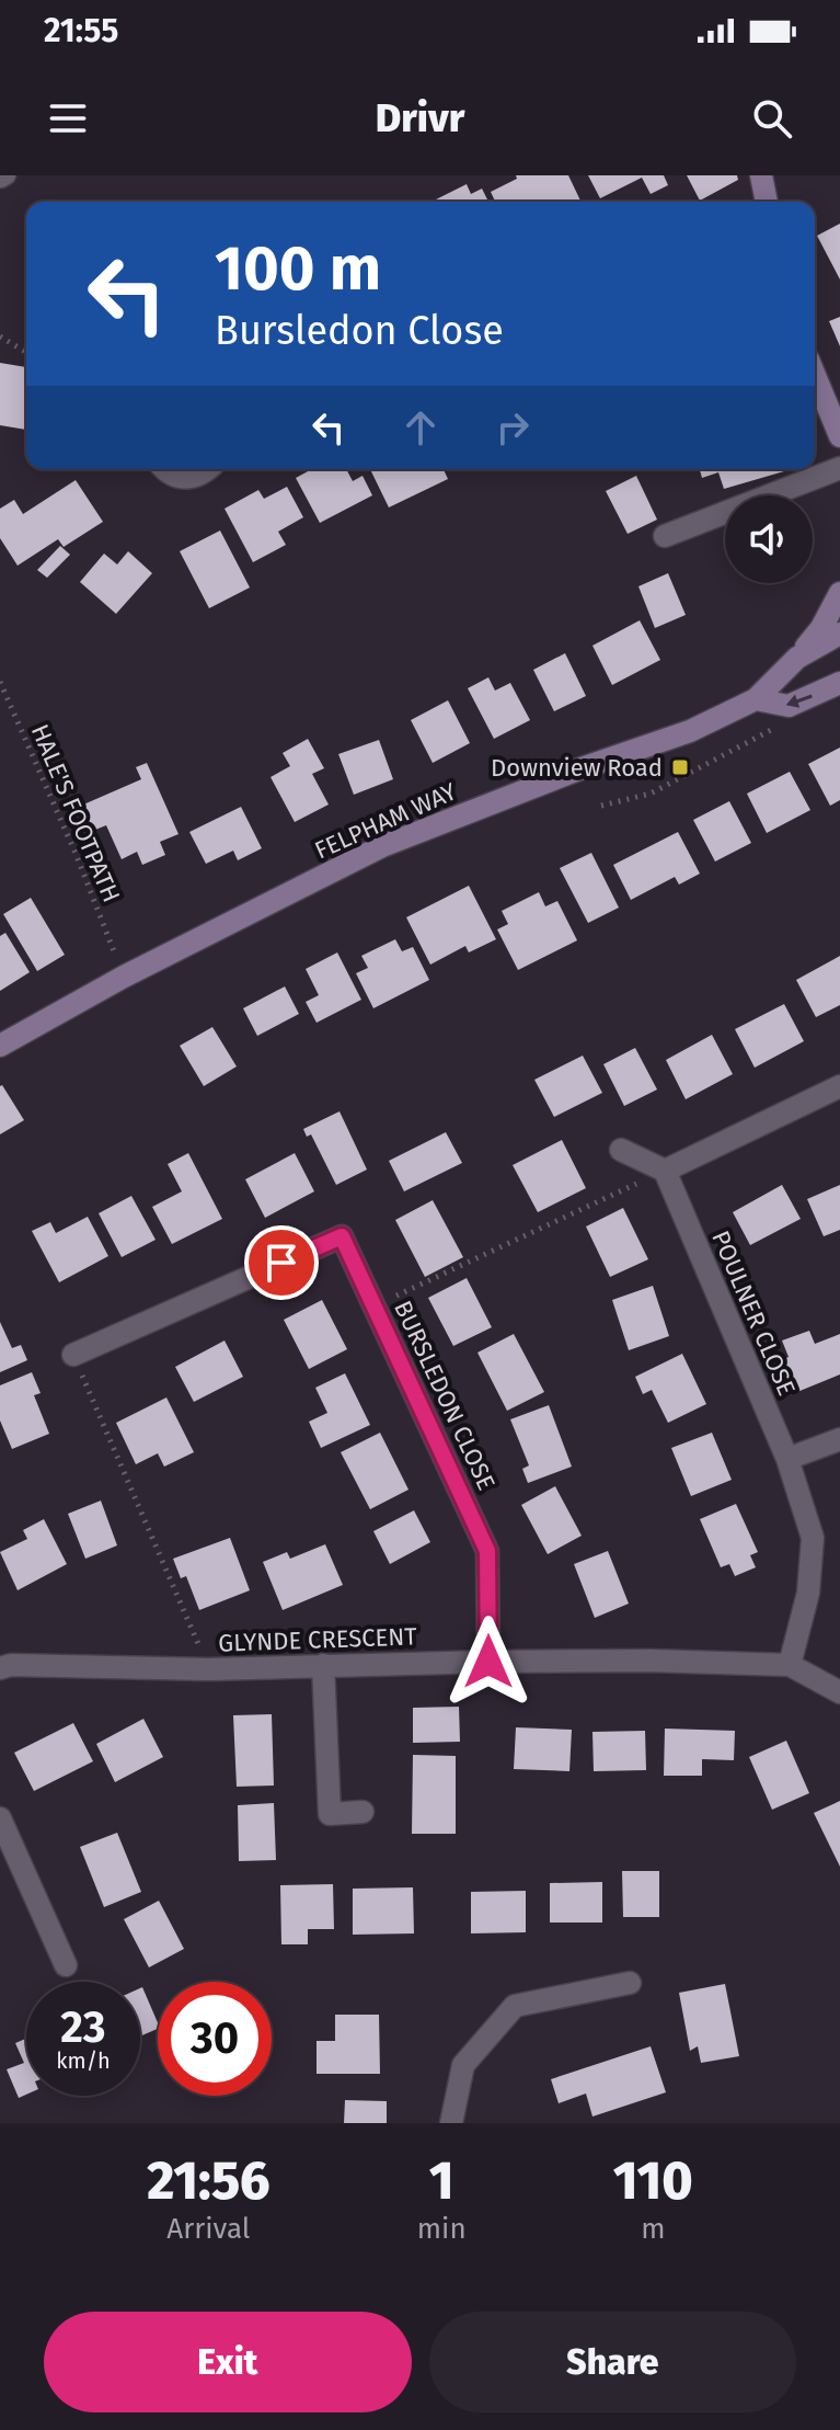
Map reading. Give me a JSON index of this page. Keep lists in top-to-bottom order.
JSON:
{
  "streets": {
    "main road": ["FELPHAM WAY"],
    "street": ["POULNER CLOSE", "BURSLEDON CLOSE", "GLYNDE CRESCENT"],
    "path": ["HALE'S FOOTPATH"]
  },
  "crossings": [
    ["POULNER CLOSE", "GLYNDE CRESCENT"],
    ["BURSLEDON CLOSE", "GLYNDE CRESCENT"]
  ],
  "places": {
    "transit": ["Downview Road"]
  },
  "page": {
    "status": "21:55",
    "header": "Drivr",
    "turn": ["100 m", "Bursledon Close"],
    "speed": "23 km/h",
    "limit": "30",
    "eta": [
      "21:56",
      "Arrival",
      "1",
      "min",
      "110",
      "m"
    ],
    "buttons": ["Exit", "Share"]
  }
}
